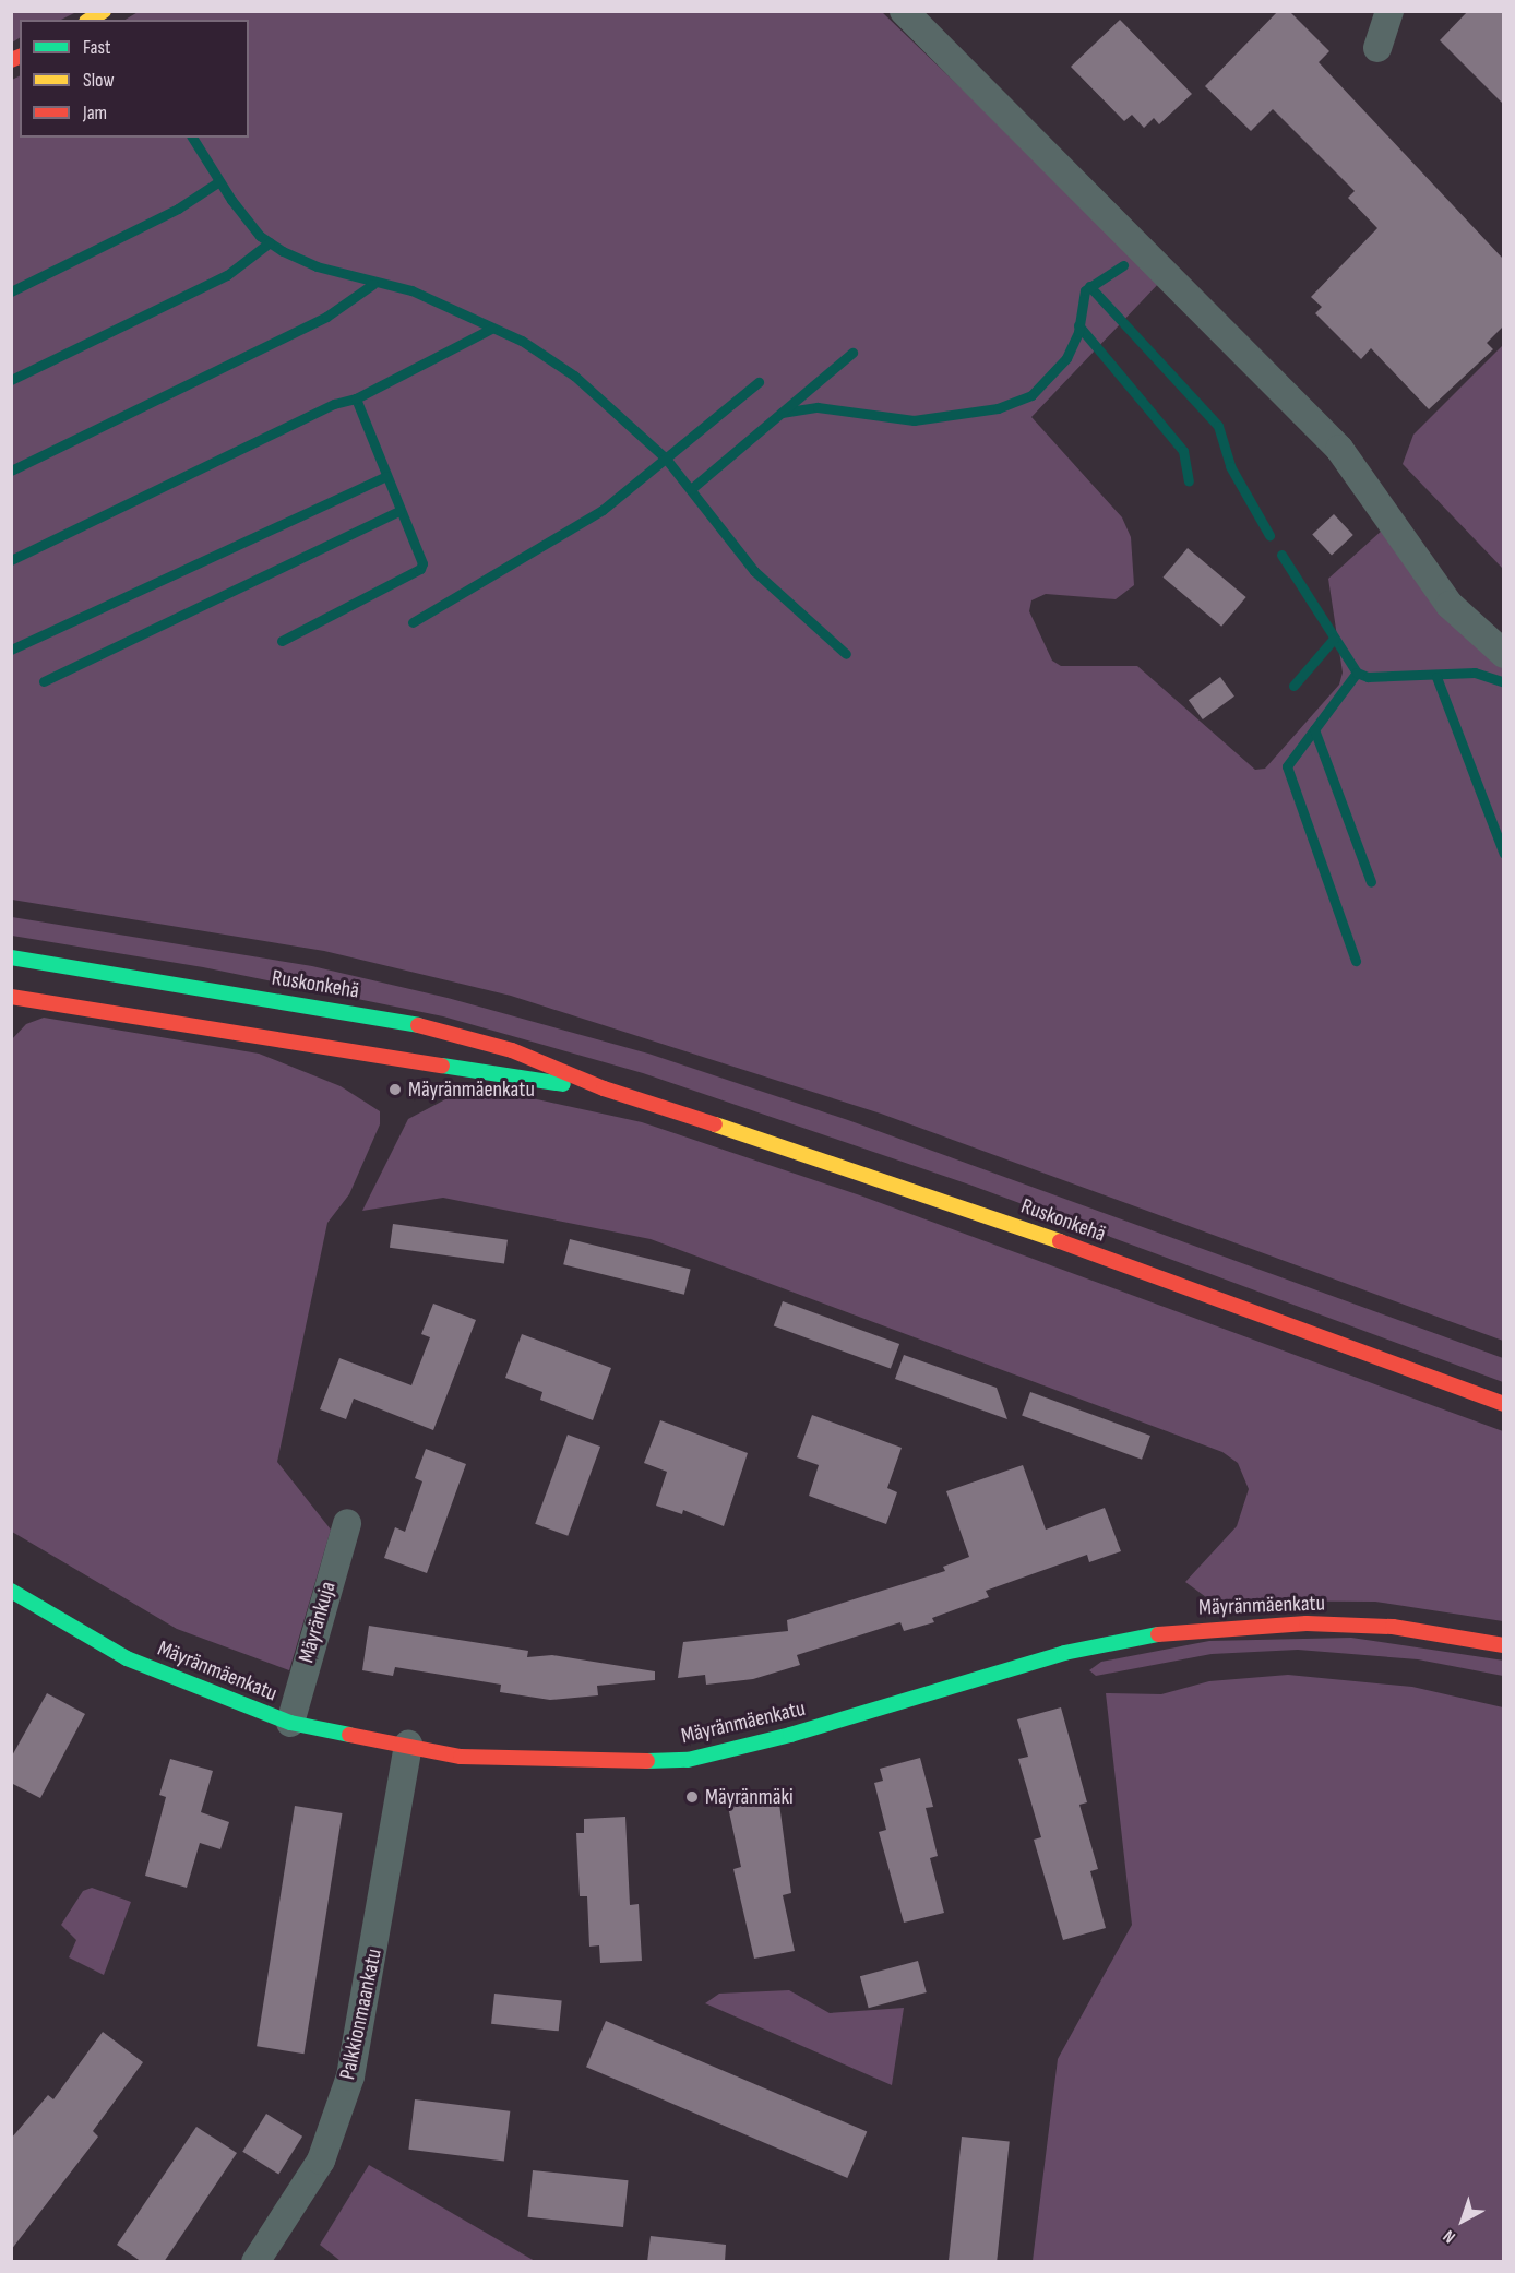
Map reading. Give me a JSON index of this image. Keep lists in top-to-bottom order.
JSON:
{
  "streets": {
    "main road": ["Ruskonkehä", "Mäyränmäenkatu"],
    "street": ["Mäyränkuja", "Palkkionmaankatu"]
  },
  "crossings": [
    ["Mäyränmäenkatu", "Mäyränkuja"],
    ["Mäyränmäenkatu", "Palkkionmaankatu"]
  ],
  "places": ["Mäyränmäenkatu", "Mäyränmäki"],
  "legend": ["Fast", "Slow", "Jam"],
  "north": "bottom left"
}
